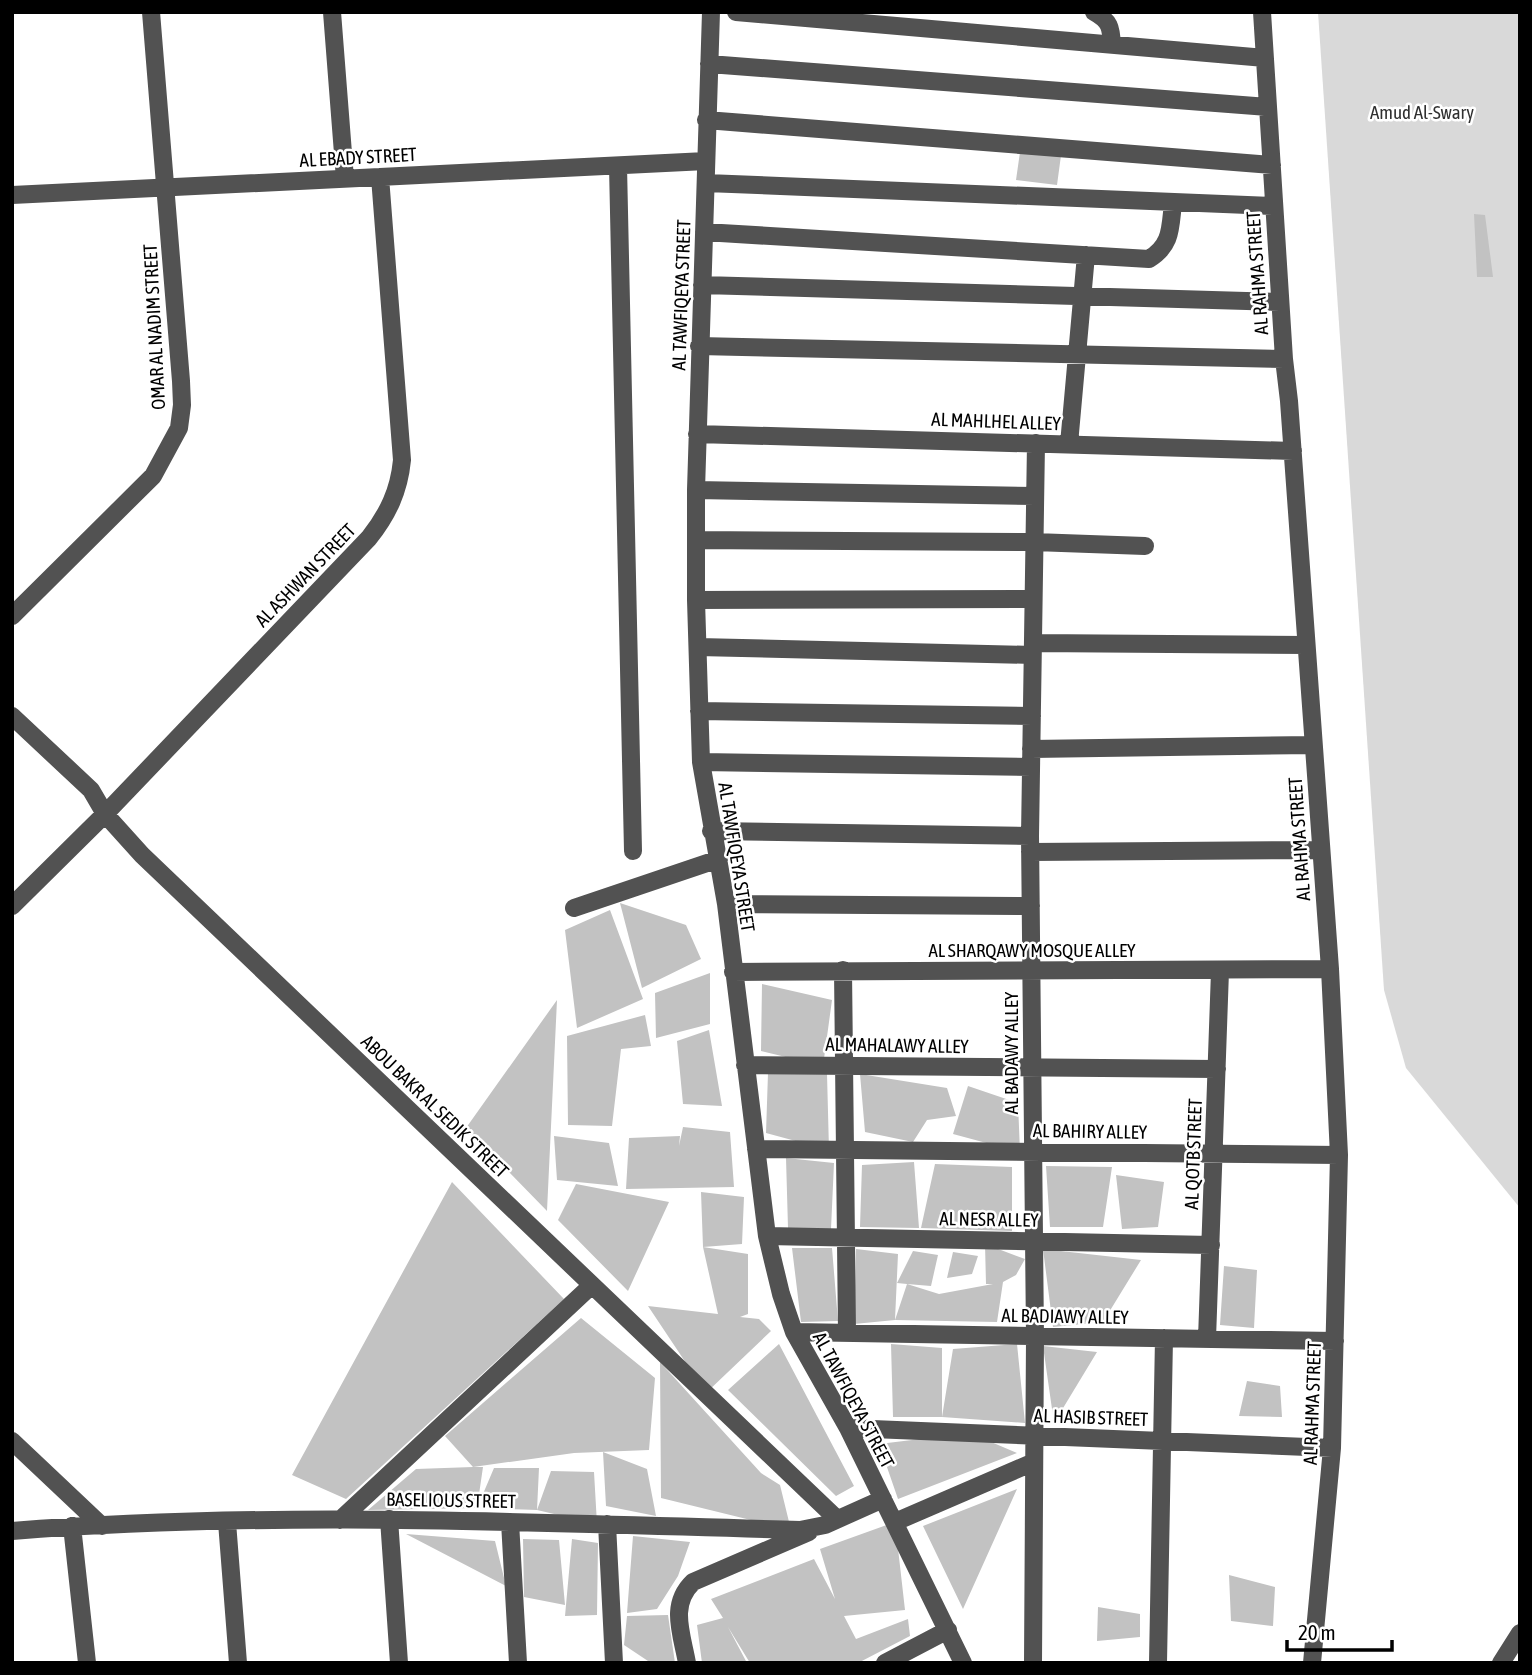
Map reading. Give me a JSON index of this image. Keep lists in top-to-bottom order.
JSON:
{
  "streets": {
    "street": [
      "AL EBADY STREET",
      "AL RAHMA STREET",
      "AL TAWFIQEYA STREET",
      "OMAR AL NADIM STREET",
      "AL MAHLHEL ALLEY",
      "AL ASHWAN STREET",
      "AL SHARQAWY MOSQUE ALLEY",
      "AL MAHALAWY ALLEY",
      "AL BADAWY ALLEY",
      "ABOU BAKR AL SEDIK STREET",
      "AL BAHIRY ALLEY",
      "AL QOTB STREET",
      "AL NESR ALLEY",
      "AL BADIAWY ALLEY",
      "AL HASIB STREET",
      "BASELIOUS STREET"
    ]
  },
  "crossings": [
    ["AL EBADY STREET", "AL TAWFIQEYA STREET"],
    ["AL EBADY STREET", "OMAR AL NADIM STREET"],
    ["AL EBADY STREET", "AL ASHWAN STREET"],
    ["AL RAHMA STREET", "AL MAHLHEL ALLEY"],
    ["AL RAHMA STREET", "AL SHARQAWY MOSQUE ALLEY"],
    ["AL RAHMA STREET", "AL BAHIRY ALLEY"],
    ["AL RAHMA STREET", "AL BADIAWY ALLEY"],
    ["AL RAHMA STREET", "AL HASIB STREET"],
    ["AL TAWFIQEYA STREET", "AL MAHLHEL ALLEY"],
    ["AL TAWFIQEYA STREET", "AL SHARQAWY MOSQUE ALLEY"],
    ["AL TAWFIQEYA STREET", "AL MAHALAWY ALLEY"],
    ["AL TAWFIQEYA STREET", "AL BAHIRY ALLEY"],
    ["AL TAWFIQEYA STREET", "AL NESR ALLEY"],
    ["AL TAWFIQEYA STREET", "AL BADIAWY ALLEY"],
    ["AL TAWFIQEYA STREET", "AL HASIB STREET"],
    ["AL TAWFIQEYA STREET", "BASELIOUS STREET"],
    ["AL MAHLHEL ALLEY", "AL BADAWY ALLEY"],
    ["AL ASHWAN STREET", "ABOU BAKR AL SEDIK STREET"],
    ["AL SHARQAWY MOSQUE ALLEY", "AL BADAWY ALLEY"],
    ["AL SHARQAWY MOSQUE ALLEY", "AL QOTB STREET"],
    ["AL MAHALAWY ALLEY", "AL BADAWY ALLEY"],
    ["AL MAHALAWY ALLEY", "AL QOTB STREET"],
    ["AL BADAWY ALLEY", "AL BAHIRY ALLEY"],
    ["AL BADAWY ALLEY", "AL NESR ALLEY"],
    ["AL BADAWY ALLEY", "AL BADIAWY ALLEY"],
    ["AL BADAWY ALLEY", "AL HASIB STREET"],
    ["ABOU BAKR AL SEDIK STREET", "BASELIOUS STREET"],
    ["AL BAHIRY ALLEY", "AL QOTB STREET"],
    ["AL QOTB STREET", "AL NESR ALLEY"],
    ["AL QOTB STREET", "AL BADIAWY ALLEY"]
  ],
  "parks": ["Amud Al-Swary"],
  "scale_bar": "20 m"
}
